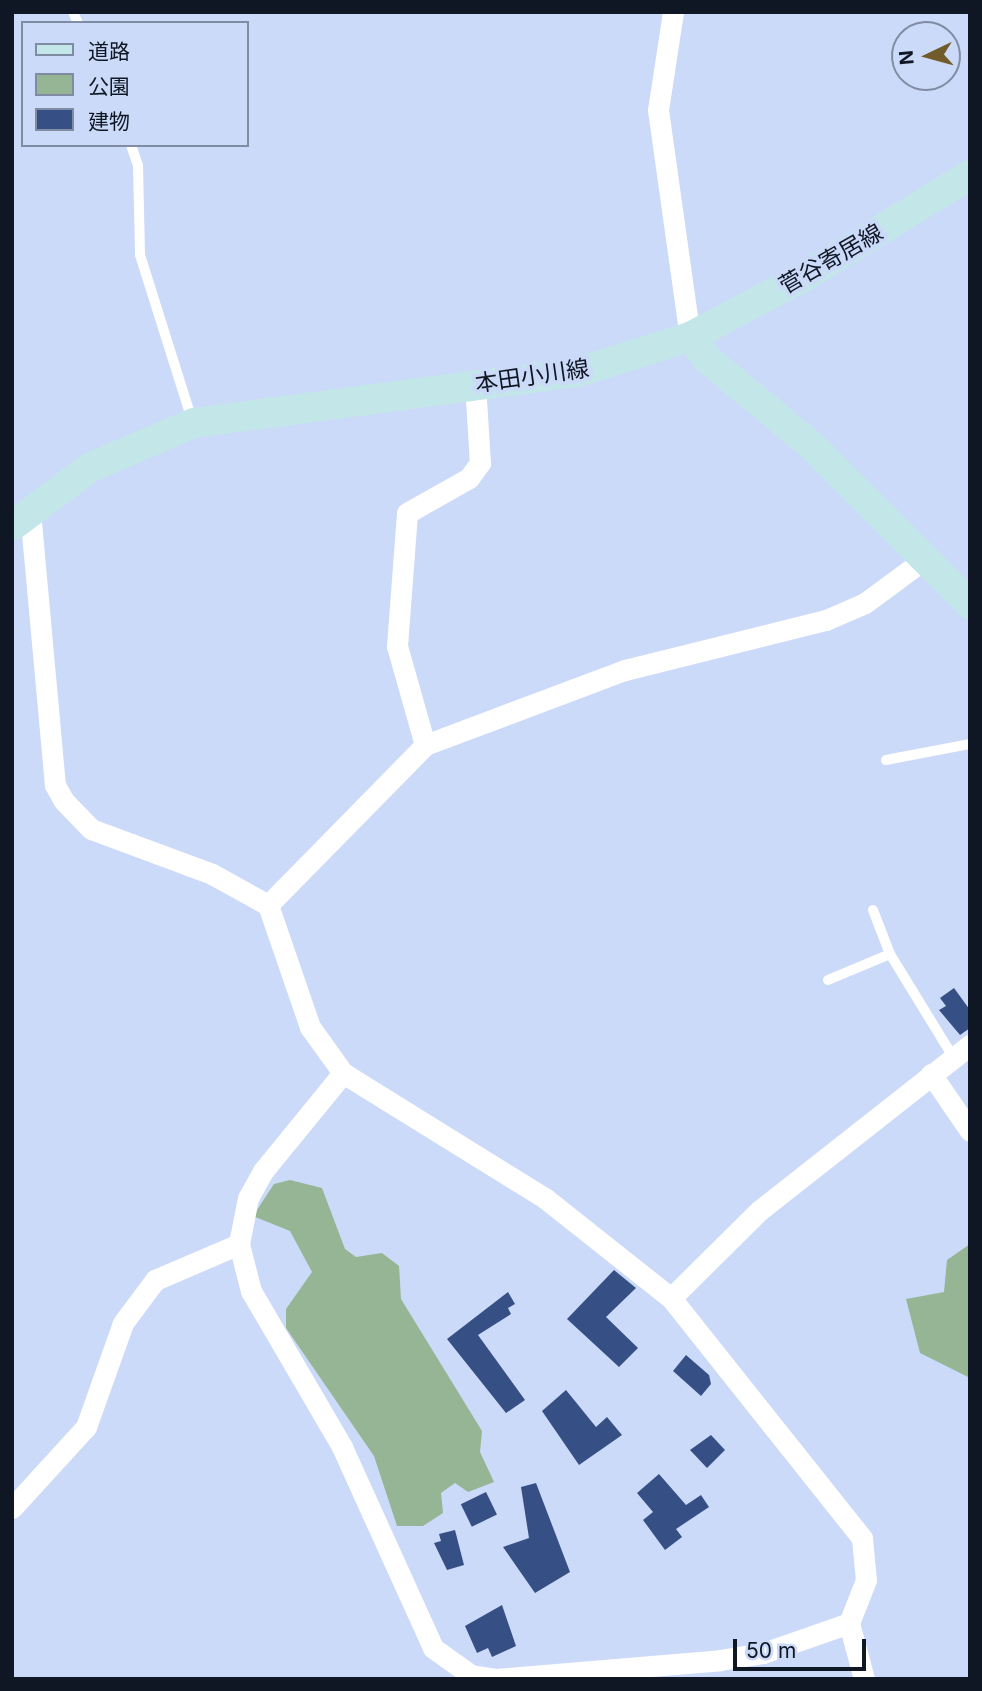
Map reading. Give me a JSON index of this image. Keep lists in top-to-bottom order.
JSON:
{
  "streets": {
    "main road": ["菅谷寄居線", "本田小川線"]
  },
  "crossings": [
    ["菅谷寄居線", "本田小川線"]
  ],
  "legend": ["道路", "公園", "建物"],
  "scale_bar": "50 m",
  "north": "left"
}
